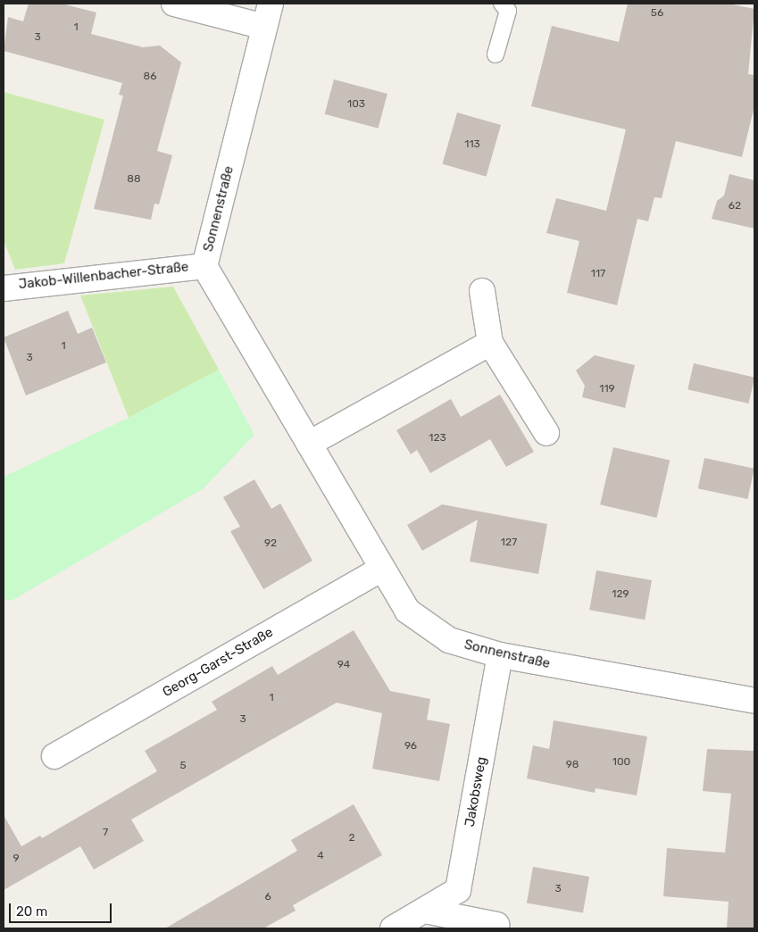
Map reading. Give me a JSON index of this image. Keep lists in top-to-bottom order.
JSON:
{
  "streets": {
    "street": [
      "Sonnenstraße",
      "Jakob-Willenbacher-Straße",
      "Georg-Garst-Straße",
      "Jakobsweg"
    ]
  },
  "crossings": [
    ["Sonnenstraße", "Jakob-Willenbacher-Straße"],
    ["Sonnenstraße", "Georg-Garst-Straße"],
    ["Sonnenstraße", "Jakobsweg"]
  ],
  "house_numbers": [
    "56",
    "1",
    "3",
    "86",
    "103",
    "113",
    "88",
    "62",
    "117",
    "1",
    "3",
    "119",
    "123",
    "127",
    "92",
    "129",
    "94",
    "1",
    "3",
    "96",
    "100",
    "98",
    "5",
    "7",
    "2",
    "4",
    "9",
    "3",
    "6"
  ],
  "scale_bar": "20 m"
}
